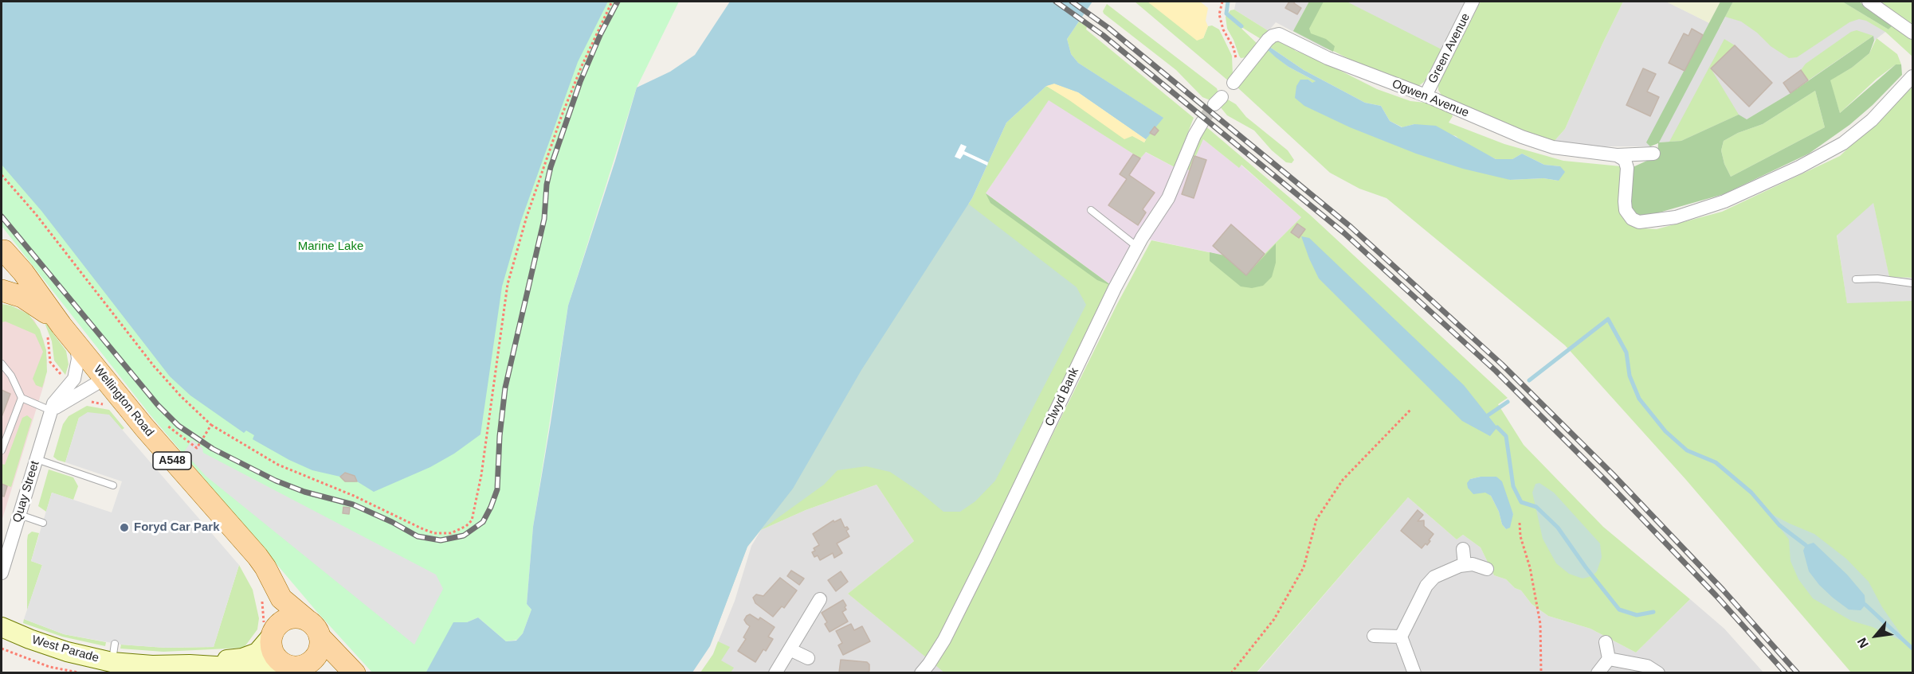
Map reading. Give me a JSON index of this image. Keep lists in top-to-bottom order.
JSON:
{
  "streets": {
    "main road": ["Wellington Road", "A548", "West Parade"],
    "street": [
      "Green Avenue",
      "Ogwen Avenue",
      "Clwyd Bank",
      "Quay Street"
    ]
  },
  "crossings": [
    ["Green Avenue", "Ogwen Avenue"],
    ["Wellington Road", "A548"],
    ["Wellington Road", "Quay Street"],
    ["A548", "West Parade"]
  ],
  "parks": ["Marine Lake"],
  "places": ["Foryd Car Park"],
  "north": "bottom left"
}
